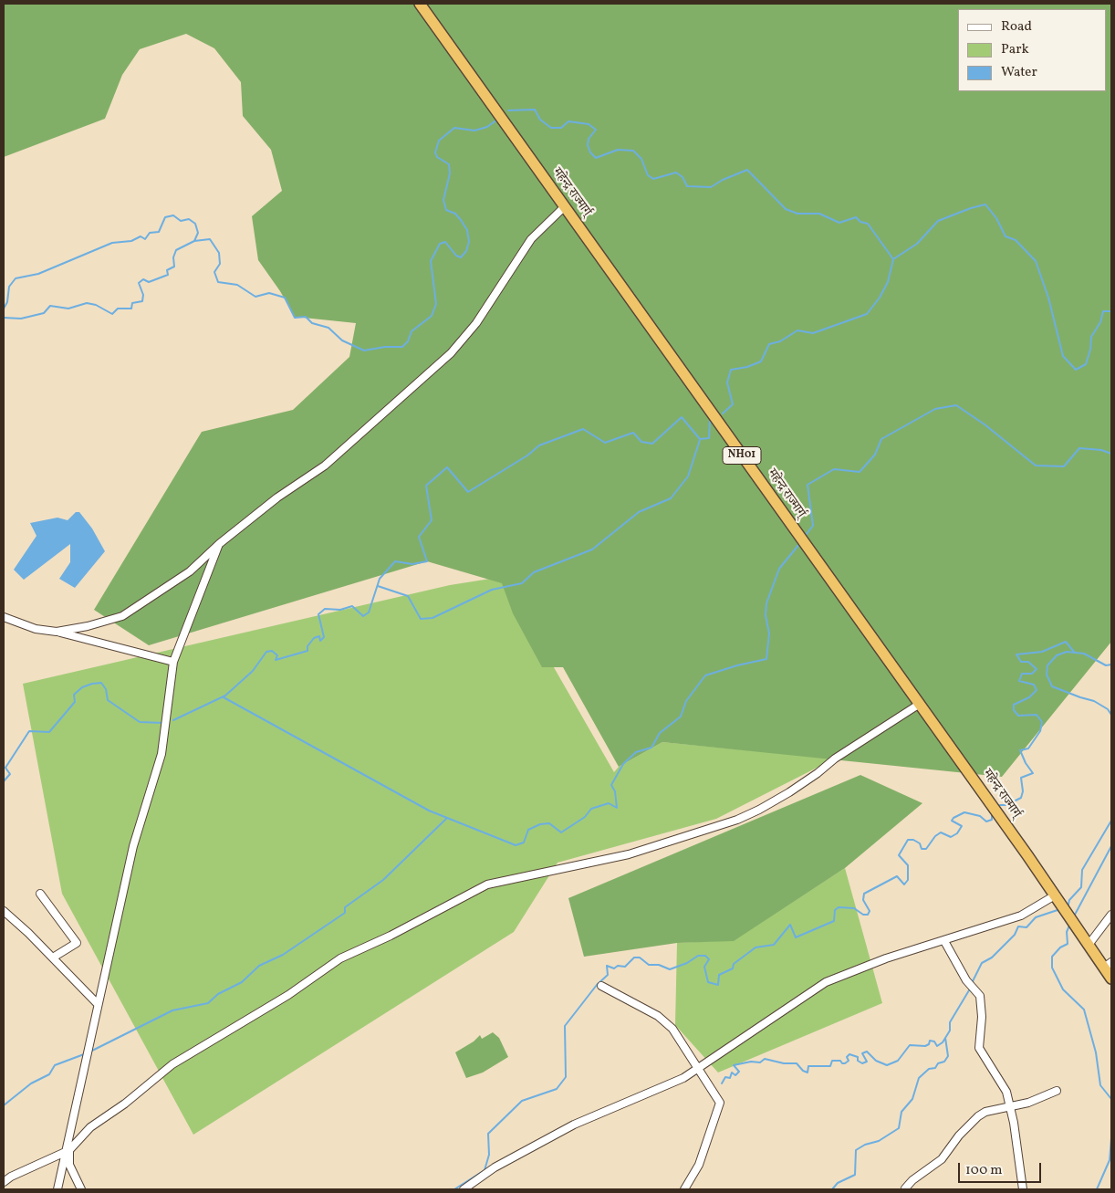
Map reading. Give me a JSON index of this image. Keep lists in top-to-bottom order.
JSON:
{
  "streets": {
    "highway": ["महेन्द्र राज्मार्ग्", "NH01"]
  },
  "legend": ["Road", "Park", "Water"],
  "scale_bar": "100 m"
}
